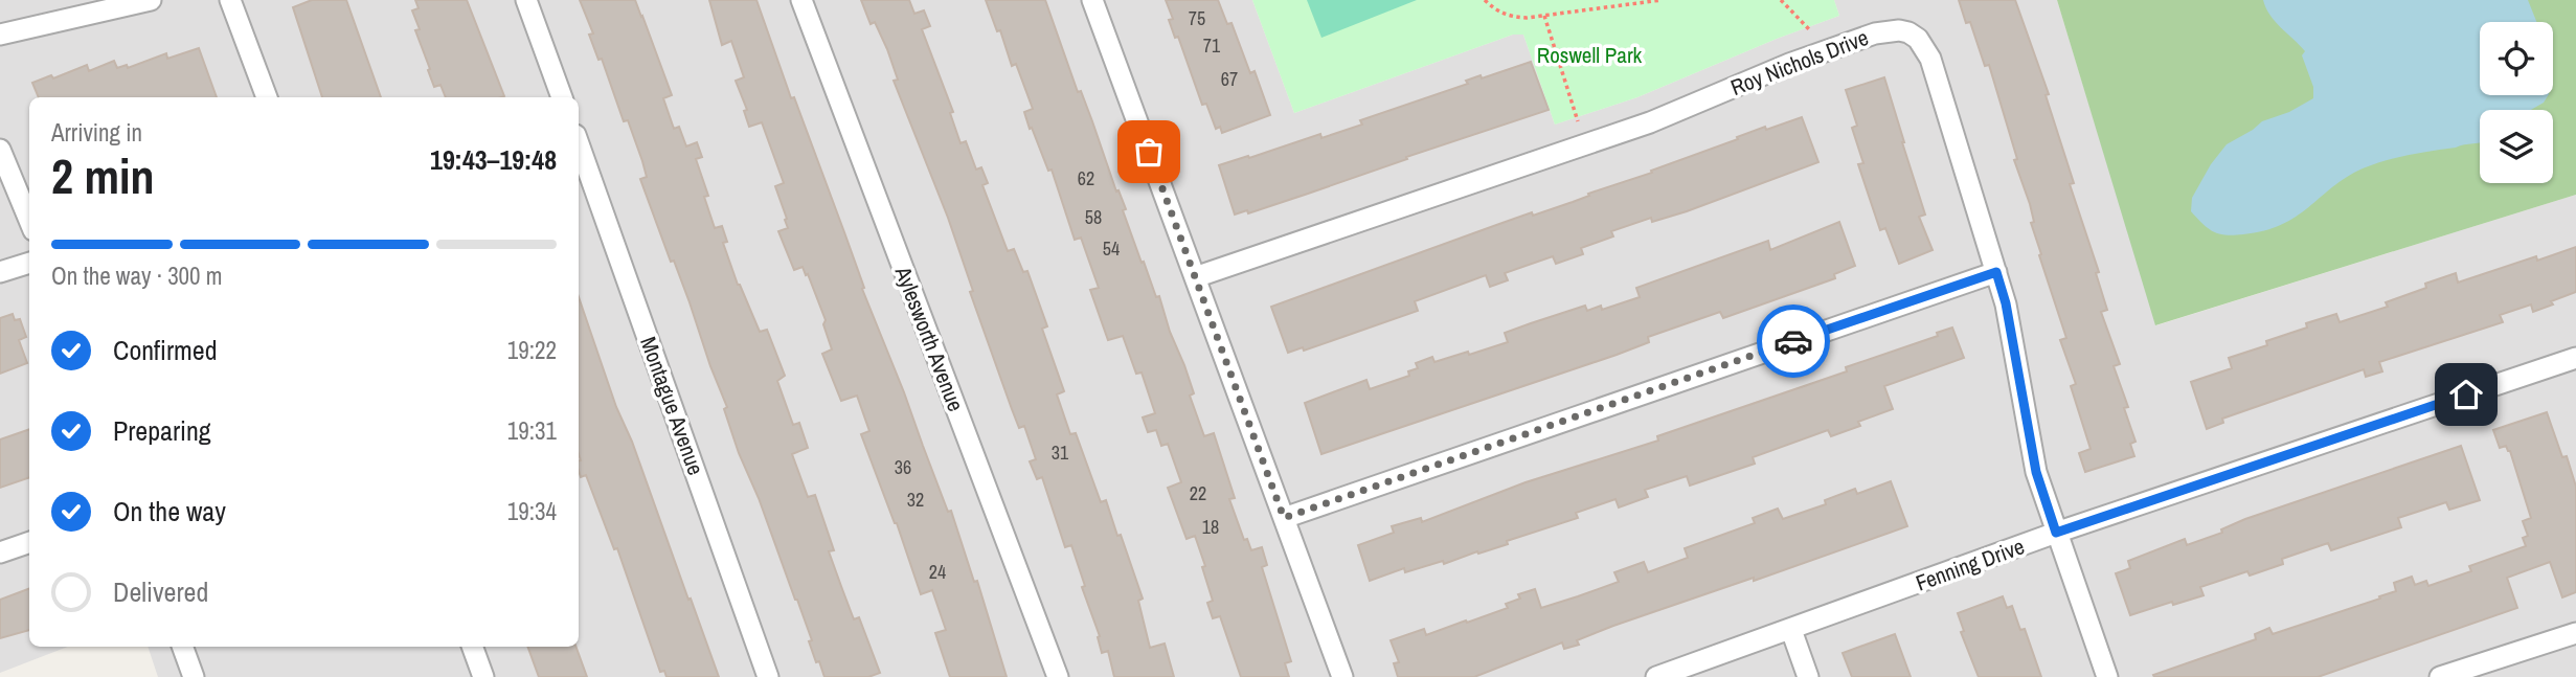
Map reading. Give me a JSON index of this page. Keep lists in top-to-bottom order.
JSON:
{
  "streets": {
    "street": [
      "Roy Nichols Drive",
      "Aylesworth Avenue",
      "Montague Avenue",
      "Fenning Drive"
    ]
  },
  "crossings": [
    ["Roy Nichols Drive", "Fenning Drive"]
  ],
  "parks": ["Roswell Park"],
  "house_numbers": [
    "75",
    "71",
    "67",
    "62",
    "58",
    "54",
    "31",
    "36",
    "22",
    "32",
    "18",
    "24"
  ],
  "page": {
    "heading": ["2 min", "Arriving in", "19:43–19:48"],
    "bar": "On the way · 300 m",
    "list": [
      ["Confirmed", "19:22"],
      ["Preparing", "19:31"],
      ["On the way", "19:34"],
      "Delivered"
    ]
  }
}
